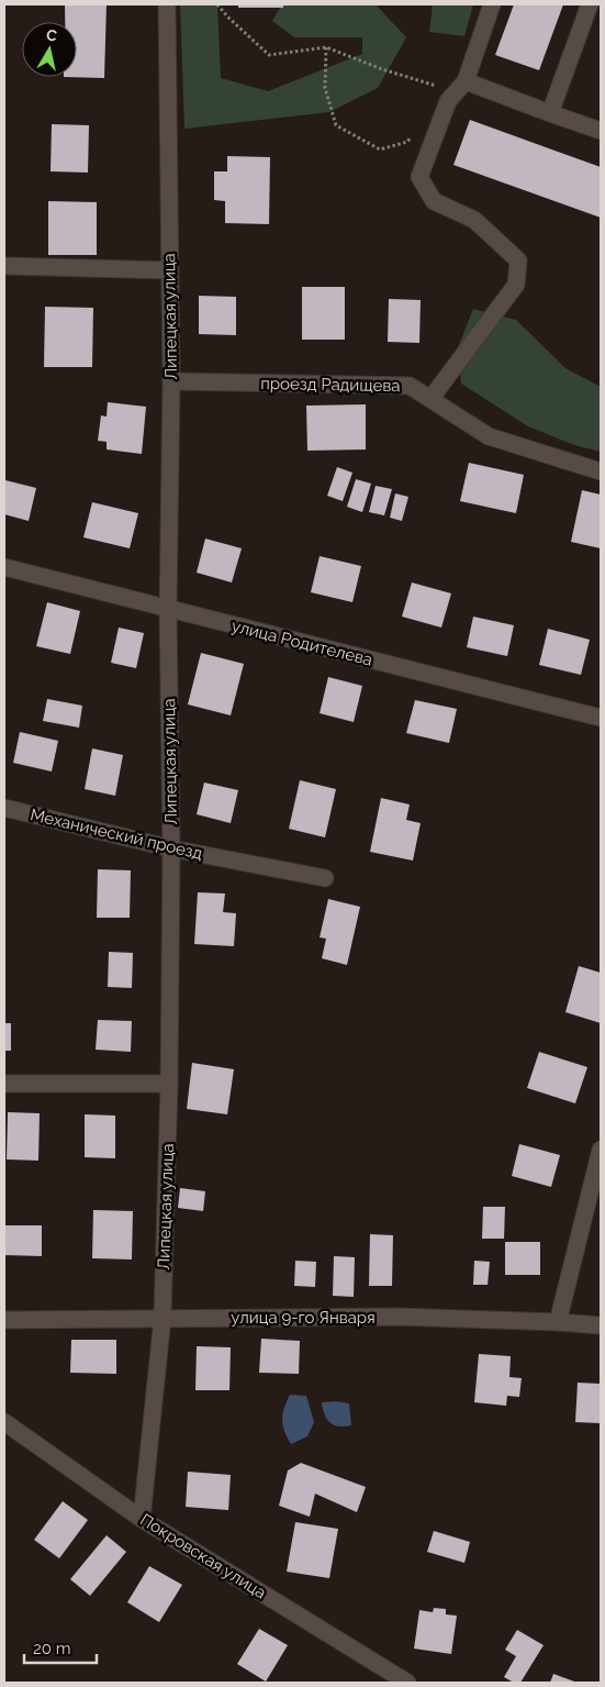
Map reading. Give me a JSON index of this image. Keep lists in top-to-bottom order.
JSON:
{
  "streets": {
    "street": [
      "Липецкая улица",
      "проезд Радищева",
      "улица Родителева",
      "Механический проезд",
      "улица 9-го Января",
      "Покровская улица"
    ]
  },
  "crossings": [
    ["Липецкая улица", "проезд Радищева"],
    ["Липецкая улица", "улица Родителева"],
    ["Липецкая улица", "Механический проезд"],
    ["Липецкая улица", "улица 9-го Января"],
    ["Липецкая улица", "Покровская улица"]
  ],
  "scale_bar": "20 m",
  "north": "top"
}
